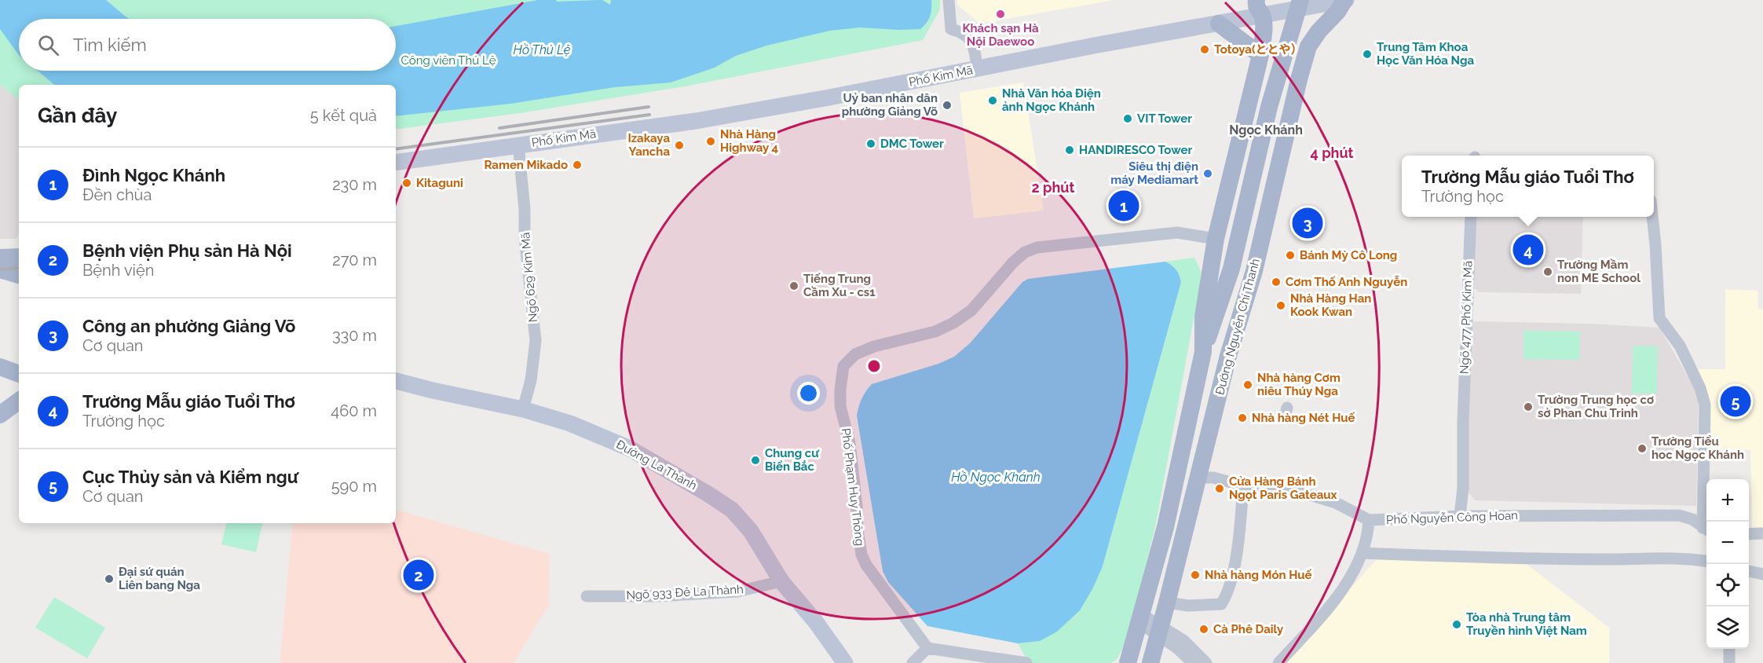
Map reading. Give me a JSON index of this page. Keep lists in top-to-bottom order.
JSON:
{
  "streets": {
    "main road": ["Phố Kim Mã", "Đường Nguyễn Chí Thanh", "Đường La Thành"],
    "street": [
      "Ngõ 629 Kim Mã",
      "Ngõ 477 Phố Kim Mã",
      "Phố Phạm Huy Thông",
      "Phố Nguyễn Công Hoan",
      "Ngõ 933 Đê La Thành"
    ]
  },
  "crossings": [
    ["Phố Kim Mã", "Ngõ 629 Kim Mã"],
    ["Phố Kim Mã", "Đường Nguyễn Chí Thanh"],
    ["Ngõ 629 Kim Mã", "Đường La Thành"],
    ["Ngõ 477 Phố Kim Mã", "Phố Nguyễn Công Hoan"],
    ["Đường Nguyễn Chí Thanh", "Phố Nguyễn Công Hoan"],
    ["Đường La Thành", "Ngõ 933 Đê La Thành"]
  ],
  "districts": ["Ngọc Khánh"],
  "water": ["Hồ Thủ Lệ", "Hồ Ngọc Khánh"],
  "parks": ["Công viên Thủ Lệ"],
  "places": [
    "Khách sạn Hà Nội Daewoo",
    "Totoya(ととや）",
    "Trung Tâm Khoa Học Văn Hóa Nga",
    "Nhà Văn hóa Điện ảnh Ngọc Khánh",
    "Uỷ ban nhân dân phường Giảng Võ",
    "VIT Tower",
    "Nhà Hàng Highway 4",
    "DMC Tower",
    "Izakaya Yancha",
    "HANDIRESCO Tower",
    "Ramen Mikado",
    "Siêu thị điện máy Mediamart",
    "Kitaguni",
    "Bánh Mỳ Cô Long",
    "Trường Mầm non ME School",
    "Cơm Thố Anh Nguyễn",
    "Tiếng Trung Cầm Xu - cs1",
    "Nhà Hàng Han Kook Kwan",
    "Nhà hàng Cơm niêu Thúy Nga",
    "Trường Trung học cơ sở Phan Chu Trinh",
    "Nhà hàng Nét Huế",
    "Trường Tiểu hoc Ngọc Khánh",
    "Chung cư Biển Bắc",
    "Cửa Hàng Bánh Ngọt Paris Gateaux",
    "Nhà hàng Món Huế",
    "Đại sứ quán Liên bang Nga",
    "Tòa nhà Trung tâm Truyền hình Việt Nam",
    "Cà Phê Daily"
  ],
  "page": {
    "search": "Tìm kiếm",
    "heading": ["Gần đây", "5 kết quả"],
    "list": [
      {
        "mark": "1",
        "name": "Đình Ngọc Khánh",
        "note": "Đền chùa",
        "value": "230 m"
      },
      {
        "mark": "2",
        "name": "Bệnh viện Phụ sản Hà Nội",
        "note": "Bệnh viện",
        "value": "270 m"
      },
      {
        "mark": "3",
        "name": "Công an phường Giảng Võ",
        "note": "Cơ quan",
        "value": "330 m"
      },
      {
        "mark": "4",
        "name": "Trường Mẫu giáo Tuổi Thơ",
        "note": "Trường học",
        "value": "460 m"
      },
      {
        "mark": "5",
        "name": "Cục Thủy sản và Kiểm ngư",
        "note": "Cơ quan",
        "value": "590 m"
      }
    ],
    "popup": ["Trường Mẫu giáo Tuổi Thơ", "Trường học"],
    "pins": [
      "1",
      "3",
      "4",
      "5",
      "2"
    ],
    "map_buttons": ["+", "−"]
  },
  "rings": ["4 phút", "2 phút"]
}
